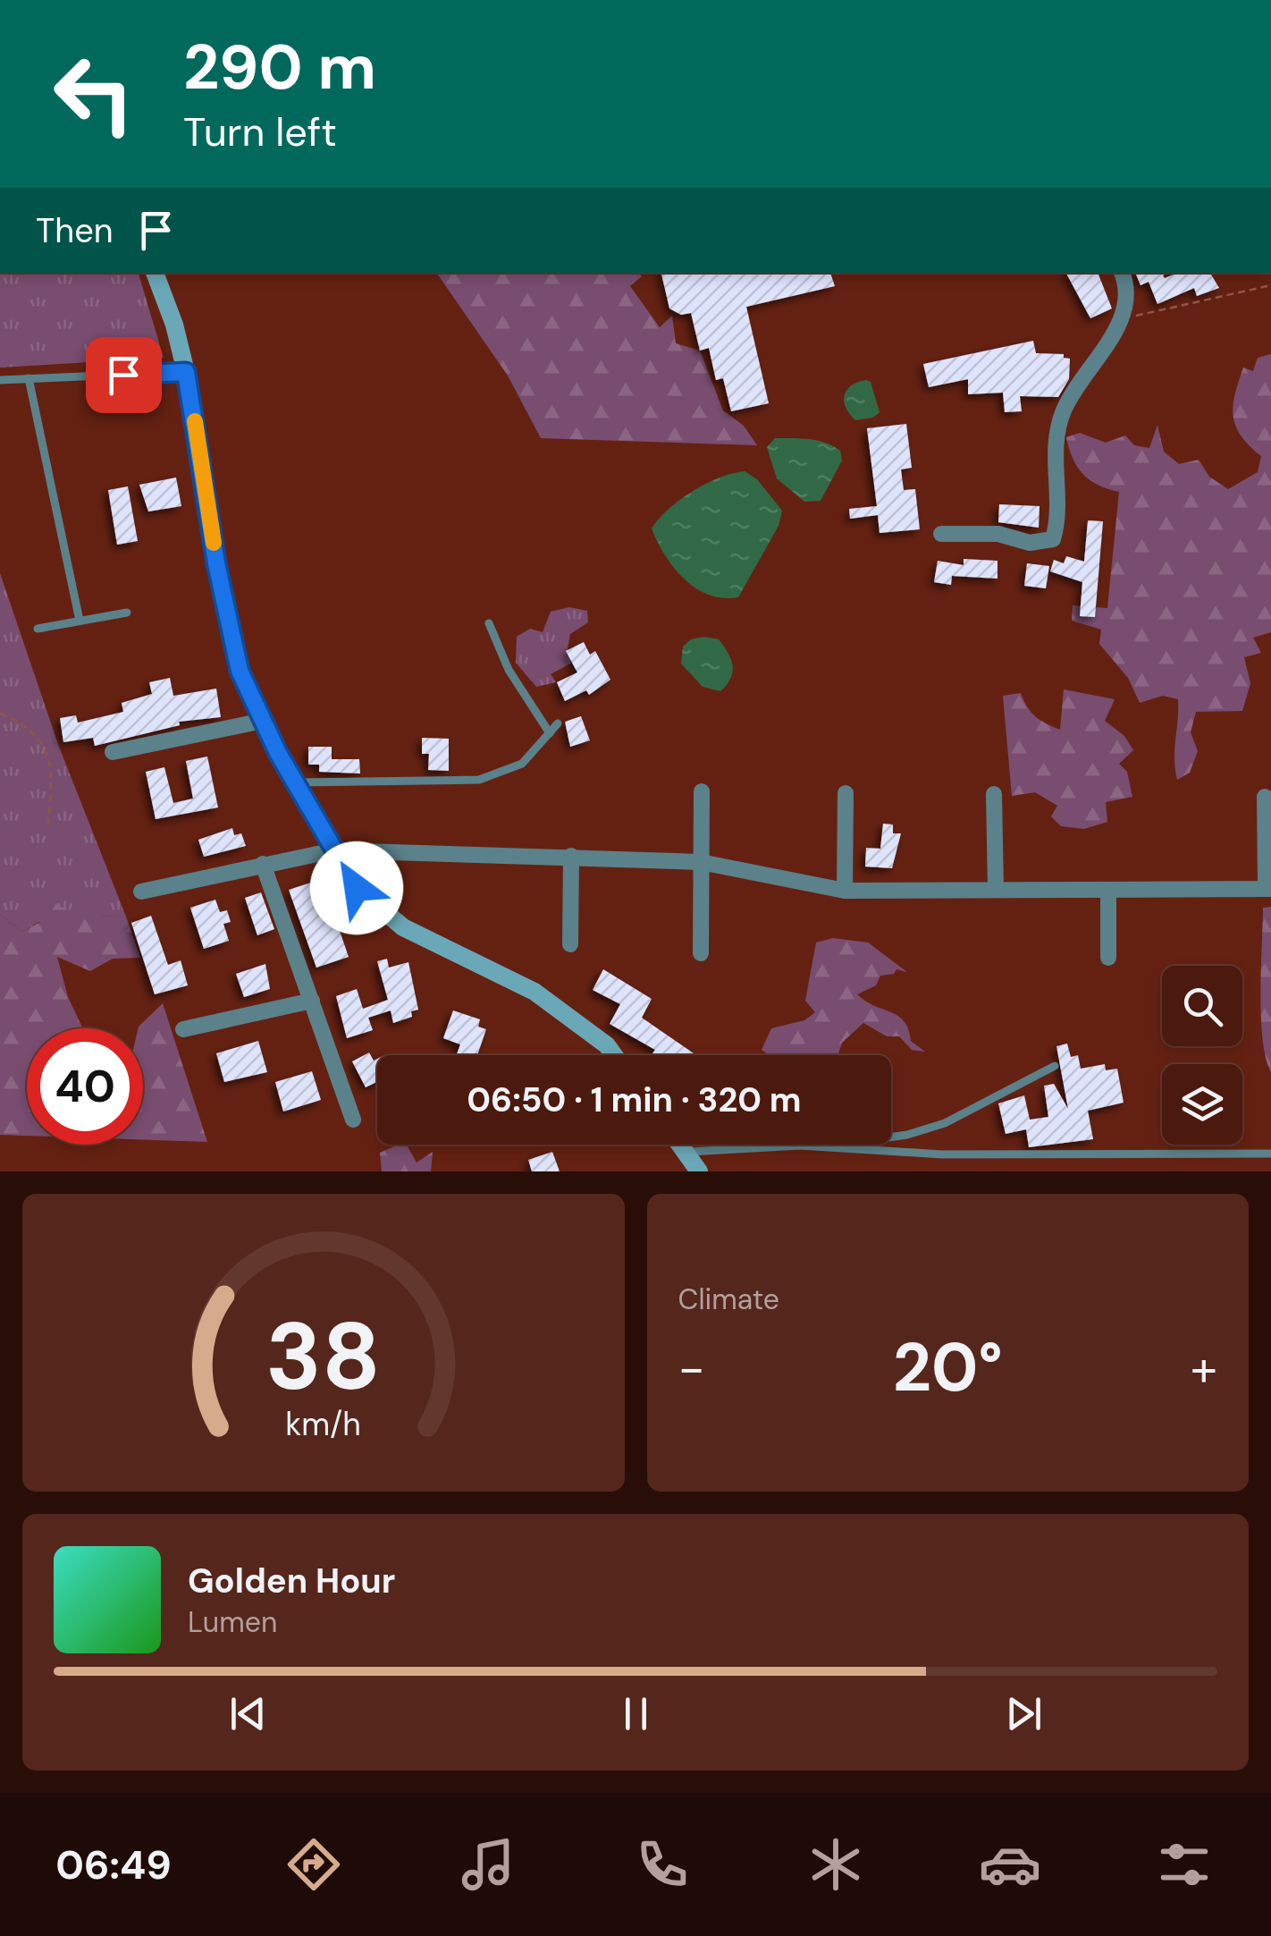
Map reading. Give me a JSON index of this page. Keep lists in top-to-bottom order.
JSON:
{
  "page": {
    "turn": ["290 m", "Turn left"],
    "then": "Then",
    "limit": "40",
    "trip": "06:50 · 1 min · 320 m",
    "tile": "Climate",
    "heat": ["−", "20°", "+"],
    "song": ["Golden Hour", "Lumen"],
    "tabs": "06:49",
    "gauge": ["38", "km/h"]
  }
}
